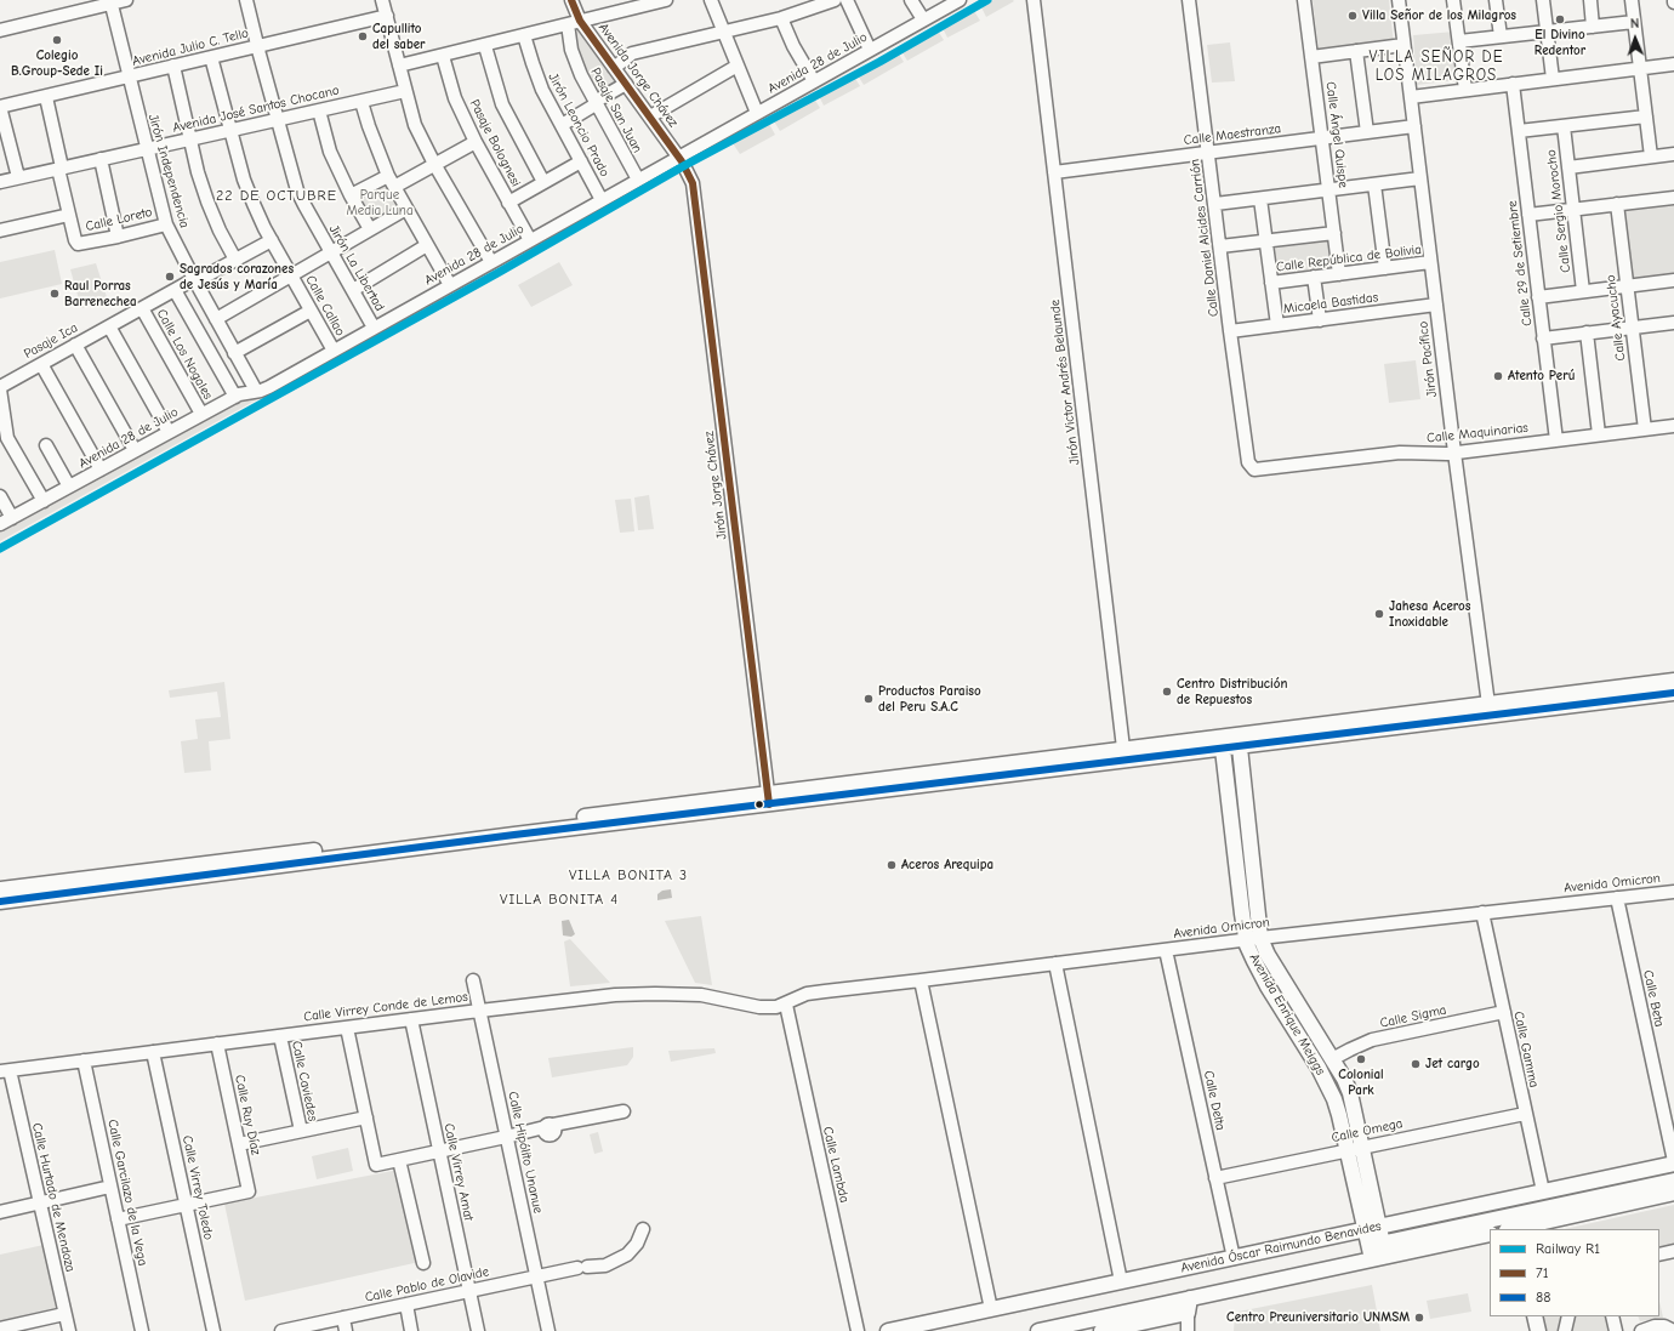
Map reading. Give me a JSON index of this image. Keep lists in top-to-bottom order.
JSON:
{
  "streets": {
    "main road": ["Avenida Enrique Meiggs", "Avenida Óscar Raimundo Benavides"],
    "street": [
      "Avenida Julio C. Tello",
      "Avenida 28 de Julio",
      "Avenida Jorge Chávez",
      "Avenida José Santos Chocano",
      "Pasaje San Juan",
      "Jirón Leoncio Prado",
      "Calle Maestranza",
      "Calle Ángel Quispe",
      "Pasaje Bolognesi",
      "Jirón Independencia",
      "Calle Sergio Morocho",
      "Calle Loreto",
      "Calle Daniel Alcides Carrión",
      "Calle República de Bolivia",
      "Calle 29 de Setiembre",
      "Jirón La Libertad",
      "Micaela Bastidas",
      "Calle Callao",
      "Calle Ayacucho",
      "Pasaje Ica",
      "Calle Los Nogales",
      "Jirón Pacífico",
      "Jirón Victor Andrés Belaunde",
      "Calle Maquinarias",
      "Jirón Jorge Chávez",
      "Avenida Omicron",
      "Calle Beta",
      "Calle Virrey Conde de Lemos",
      "Calle Sigma",
      "Calle Gamma",
      "Calle Caviedes",
      "Calle Delta",
      "Calle Ruy Díaz",
      "Calle Omega",
      "Calle Hipólito Unanue",
      "Calle Lambda",
      "Calle Virrey Amat",
      "Calle Virrey Toledo",
      "Calle Garcilazo de la Vega",
      "Calle Hurtado de Mendoza",
      "Calle Pablo de Olavide"
    ]
  },
  "crossings": [
    ["Avenida Julio C. Tello", "Jirón Independencia"],
    ["Avenida Julio C. Tello", "Jirón La Libertad"],
    ["Avenida Julio C. Tello", "Calle Callao"],
    ["Avenida 28 de Julio", "Avenida Jorge Chávez"],
    ["Avenida 28 de Julio", "Pasaje San Juan"],
    ["Avenida 28 de Julio", "Jirón Leoncio Prado"],
    ["Avenida 28 de Julio", "Pasaje Bolognesi"],
    ["Avenida 28 de Julio", "Jirón Independencia"],
    ["Avenida 28 de Julio", "Jirón La Libertad"],
    ["Avenida 28 de Julio", "Calle Callao"],
    ["Avenida 28 de Julio", "Calle Los Nogales"],
    ["Avenida 28 de Julio", "Jirón Jorge Chávez"],
    ["Avenida Jorge Chávez", "Jirón Jorge Chávez"],
    ["Avenida José Santos Chocano", "Jirón Independencia"],
    ["Avenida José Santos Chocano", "Jirón La Libertad"],
    ["Avenida José Santos Chocano", "Calle Callao"],
    ["Calle Maestranza", "Calle Ángel Quispe"],
    ["Calle Maestranza", "Calle Daniel Alcides Carrión"],
    ["Calle Maestranza", "Jirón Pacífico"],
    ["Calle Maestranza", "Jirón Victor Andrés Belaunde"],
    ["Calle Ángel Quispe", "Calle República de Bolivia"],
    ["Jirón Independencia", "Calle Loreto"],
    ["Jirón Independencia", "Pasaje Ica"],
    ["Calle Daniel Alcides Carrión", "Micaela Bastidas"],
    ["Calle Daniel Alcides Carrión", "Calle Maquinarias"],
    ["Calle República de Bolivia", "Jirón Pacífico"],
    ["Calle 29 de Setiembre", "Calle Maquinarias"],
    ["Micaela Bastidas", "Jirón Pacífico"],
    ["Calle Callao", "Pasaje Ica"],
    ["Calle Ayacucho", "Calle Maquinarias"],
    ["Pasaje Ica", "Calle Los Nogales"],
    ["Jirón Pacífico", "Calle Maquinarias"],
    ["Avenida Omicron", "Calle Beta"],
    ["Avenida Omicron", "Calle Virrey Conde de Lemos"],
    ["Avenida Omicron", "Avenida Enrique Meiggs"],
    ["Avenida Omicron", "Calle Gamma"],
    ["Avenida Omicron", "Calle Delta"],
    ["Avenida Omicron", "Calle Lambda"],
    ["Calle Beta", "Avenida Óscar Raimundo Benavides"],
    ["Calle Virrey Conde de Lemos", "Calle Caviedes"],
    ["Calle Virrey Conde de Lemos", "Calle Ruy Díaz"],
    ["Calle Virrey Conde de Lemos", "Calle Hipólito Unanue"],
    ["Calle Virrey Conde de Lemos", "Calle Lambda"],
    ["Calle Virrey Conde de Lemos", "Calle Virrey Amat"],
    ["Calle Virrey Conde de Lemos", "Calle Virrey Toledo"],
    ["Calle Virrey Conde de Lemos", "Calle Garcilazo de la Vega"],
    ["Calle Virrey Conde de Lemos", "Calle Hurtado de Mendoza"],
    ["Avenida Enrique Meiggs", "Calle Sigma"],
    ["Avenida Enrique Meiggs", "Calle Omega"],
    ["Avenida Enrique Meiggs", "Avenida Óscar Raimundo Benavides"],
    ["Calle Sigma", "Calle Gamma"],
    ["Calle Gamma", "Calle Omega"],
    ["Calle Gamma", "Avenida Óscar Raimundo Benavides"],
    ["Calle Delta", "Calle Omega"],
    ["Calle Delta", "Avenida Óscar Raimundo Benavides"],
    ["Calle Ruy Díaz", "Calle Virrey Toledo"],
    ["Calle Hipólito Unanue", "Calle Pablo de Olavide"],
    ["Calle Virrey Amat", "Calle Pablo de Olavide"]
  ],
  "districts": [
    "VILLA SEÑOR DE LOS MILAGROS",
    "22 DE OCTUBRE",
    "VILLA BONITA 3",
    "VILLA BONITA 4"
  ],
  "parks": ["Parque Media Luna"],
  "places": [
    "Villa Señor de los Milagros",
    "El Divino Redentor",
    "Capullito del saber",
    "Colegio B.Group-Sede Ii",
    "Sagrados corazones de Jesús y María",
    "Raul Porras Barrenechea",
    "Atento Perú",
    "Jahesa Aceros Inoxidable",
    "Centro Distribución de Repuestos",
    "Productos Paraiso del Peru S.A.C",
    "Aceros Arequipa",
    "Colonial Park",
    "Jet cargo",
    "Centro Preuniversitario UNMSM"
  ],
  "lines": ["rail line R1", "transit line 71", "transit line 88"],
  "legend": ["Railway R1", "71", "88"],
  "north": "top"
}
